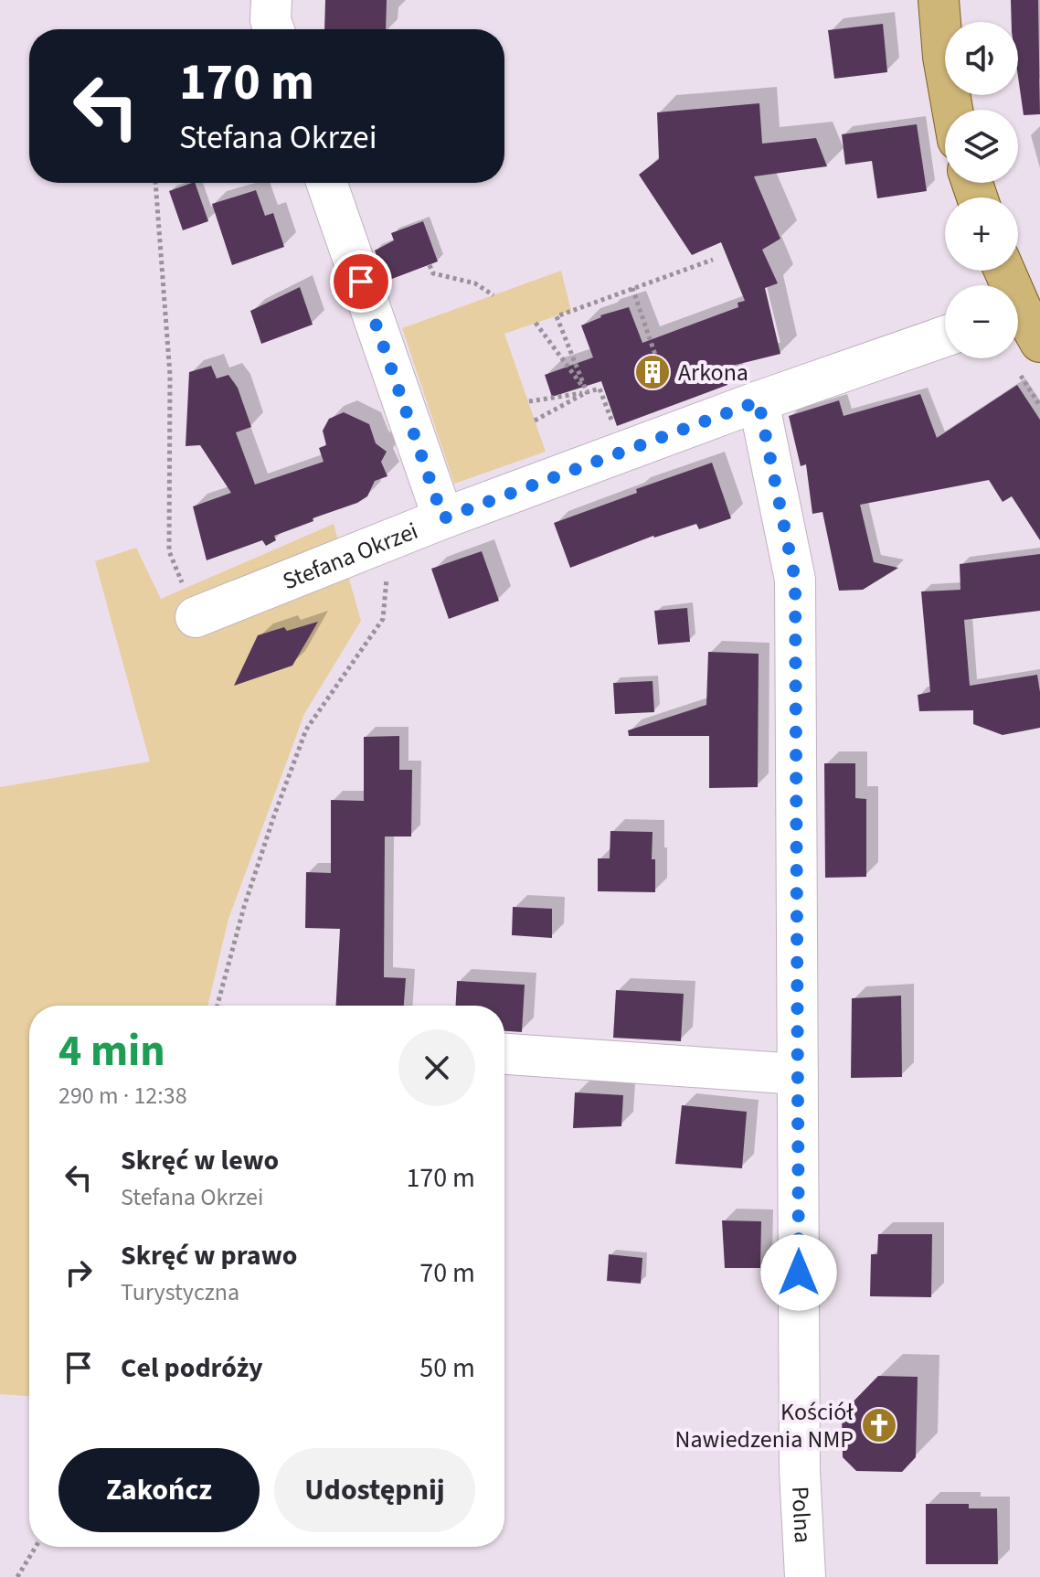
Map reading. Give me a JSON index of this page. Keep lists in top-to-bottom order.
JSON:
{
  "streets": {
    "street": ["Stefana Okrzei", "Polna"]
  },
  "crossings": [
    ["Stefana Okrzei", "Polna"]
  ],
  "places": {
    "building": ["Arkona"],
    "church": ["Kościół Nawiedzenia NMP"]
  },
  "page": {
    "map_buttons": ["+", "−"],
    "turn": ["170 m", "Stefana Okrzei"],
    "heading": ["4 min", "290 m · 12:38"],
    "list": [
      {
        "name": "Skręć w lewo",
        "note": "Stefana Okrzei",
        "value": "170 m"
      },
      {
        "name": "Skręć w prawo",
        "note": "Turystyczna",
        "value": "70 m"
      },
      {
        "name": "Cel podróży",
        "value": "50 m"
      }
    ],
    "buttons": ["Zakończ", "Udostępnij"]
  }
}
